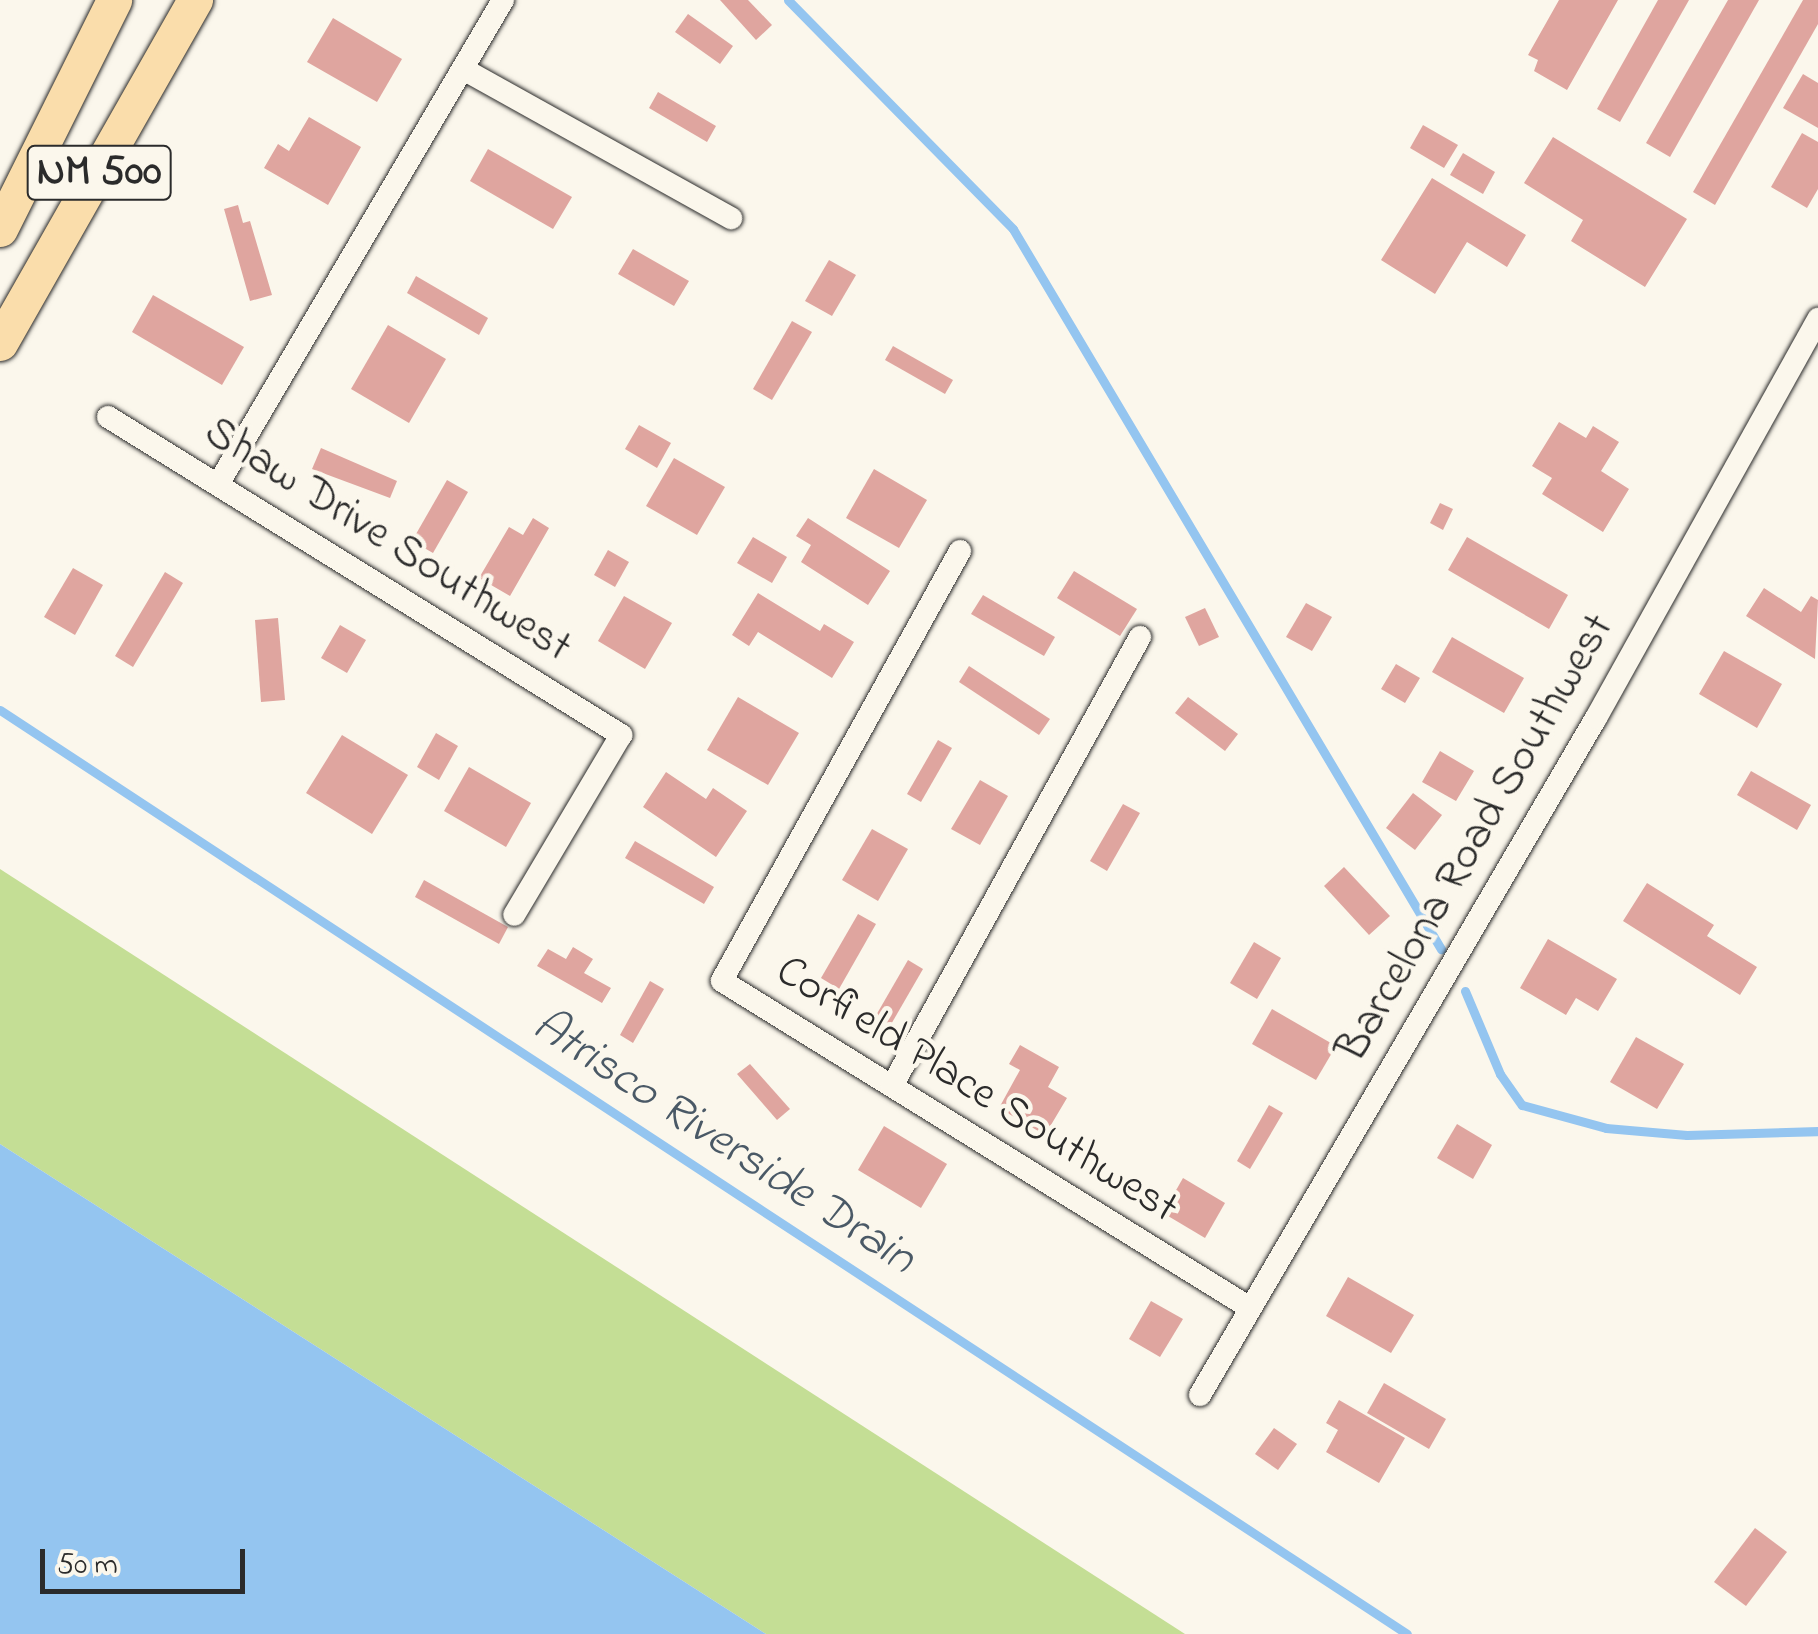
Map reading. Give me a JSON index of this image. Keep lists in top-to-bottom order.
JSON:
{
  "streets": {
    "main road": ["NM 500"],
    "street": ["Shaw Drive Southwest", "Barcelona Road Southwest", "Corfield Place Southwest"]
  },
  "crossings": [
    ["Barcelona Road Southwest", "Corfield Place Southwest"]
  ],
  "water": ["Atrisco Riverside Drain"],
  "scale_bar": "50 m"
}
